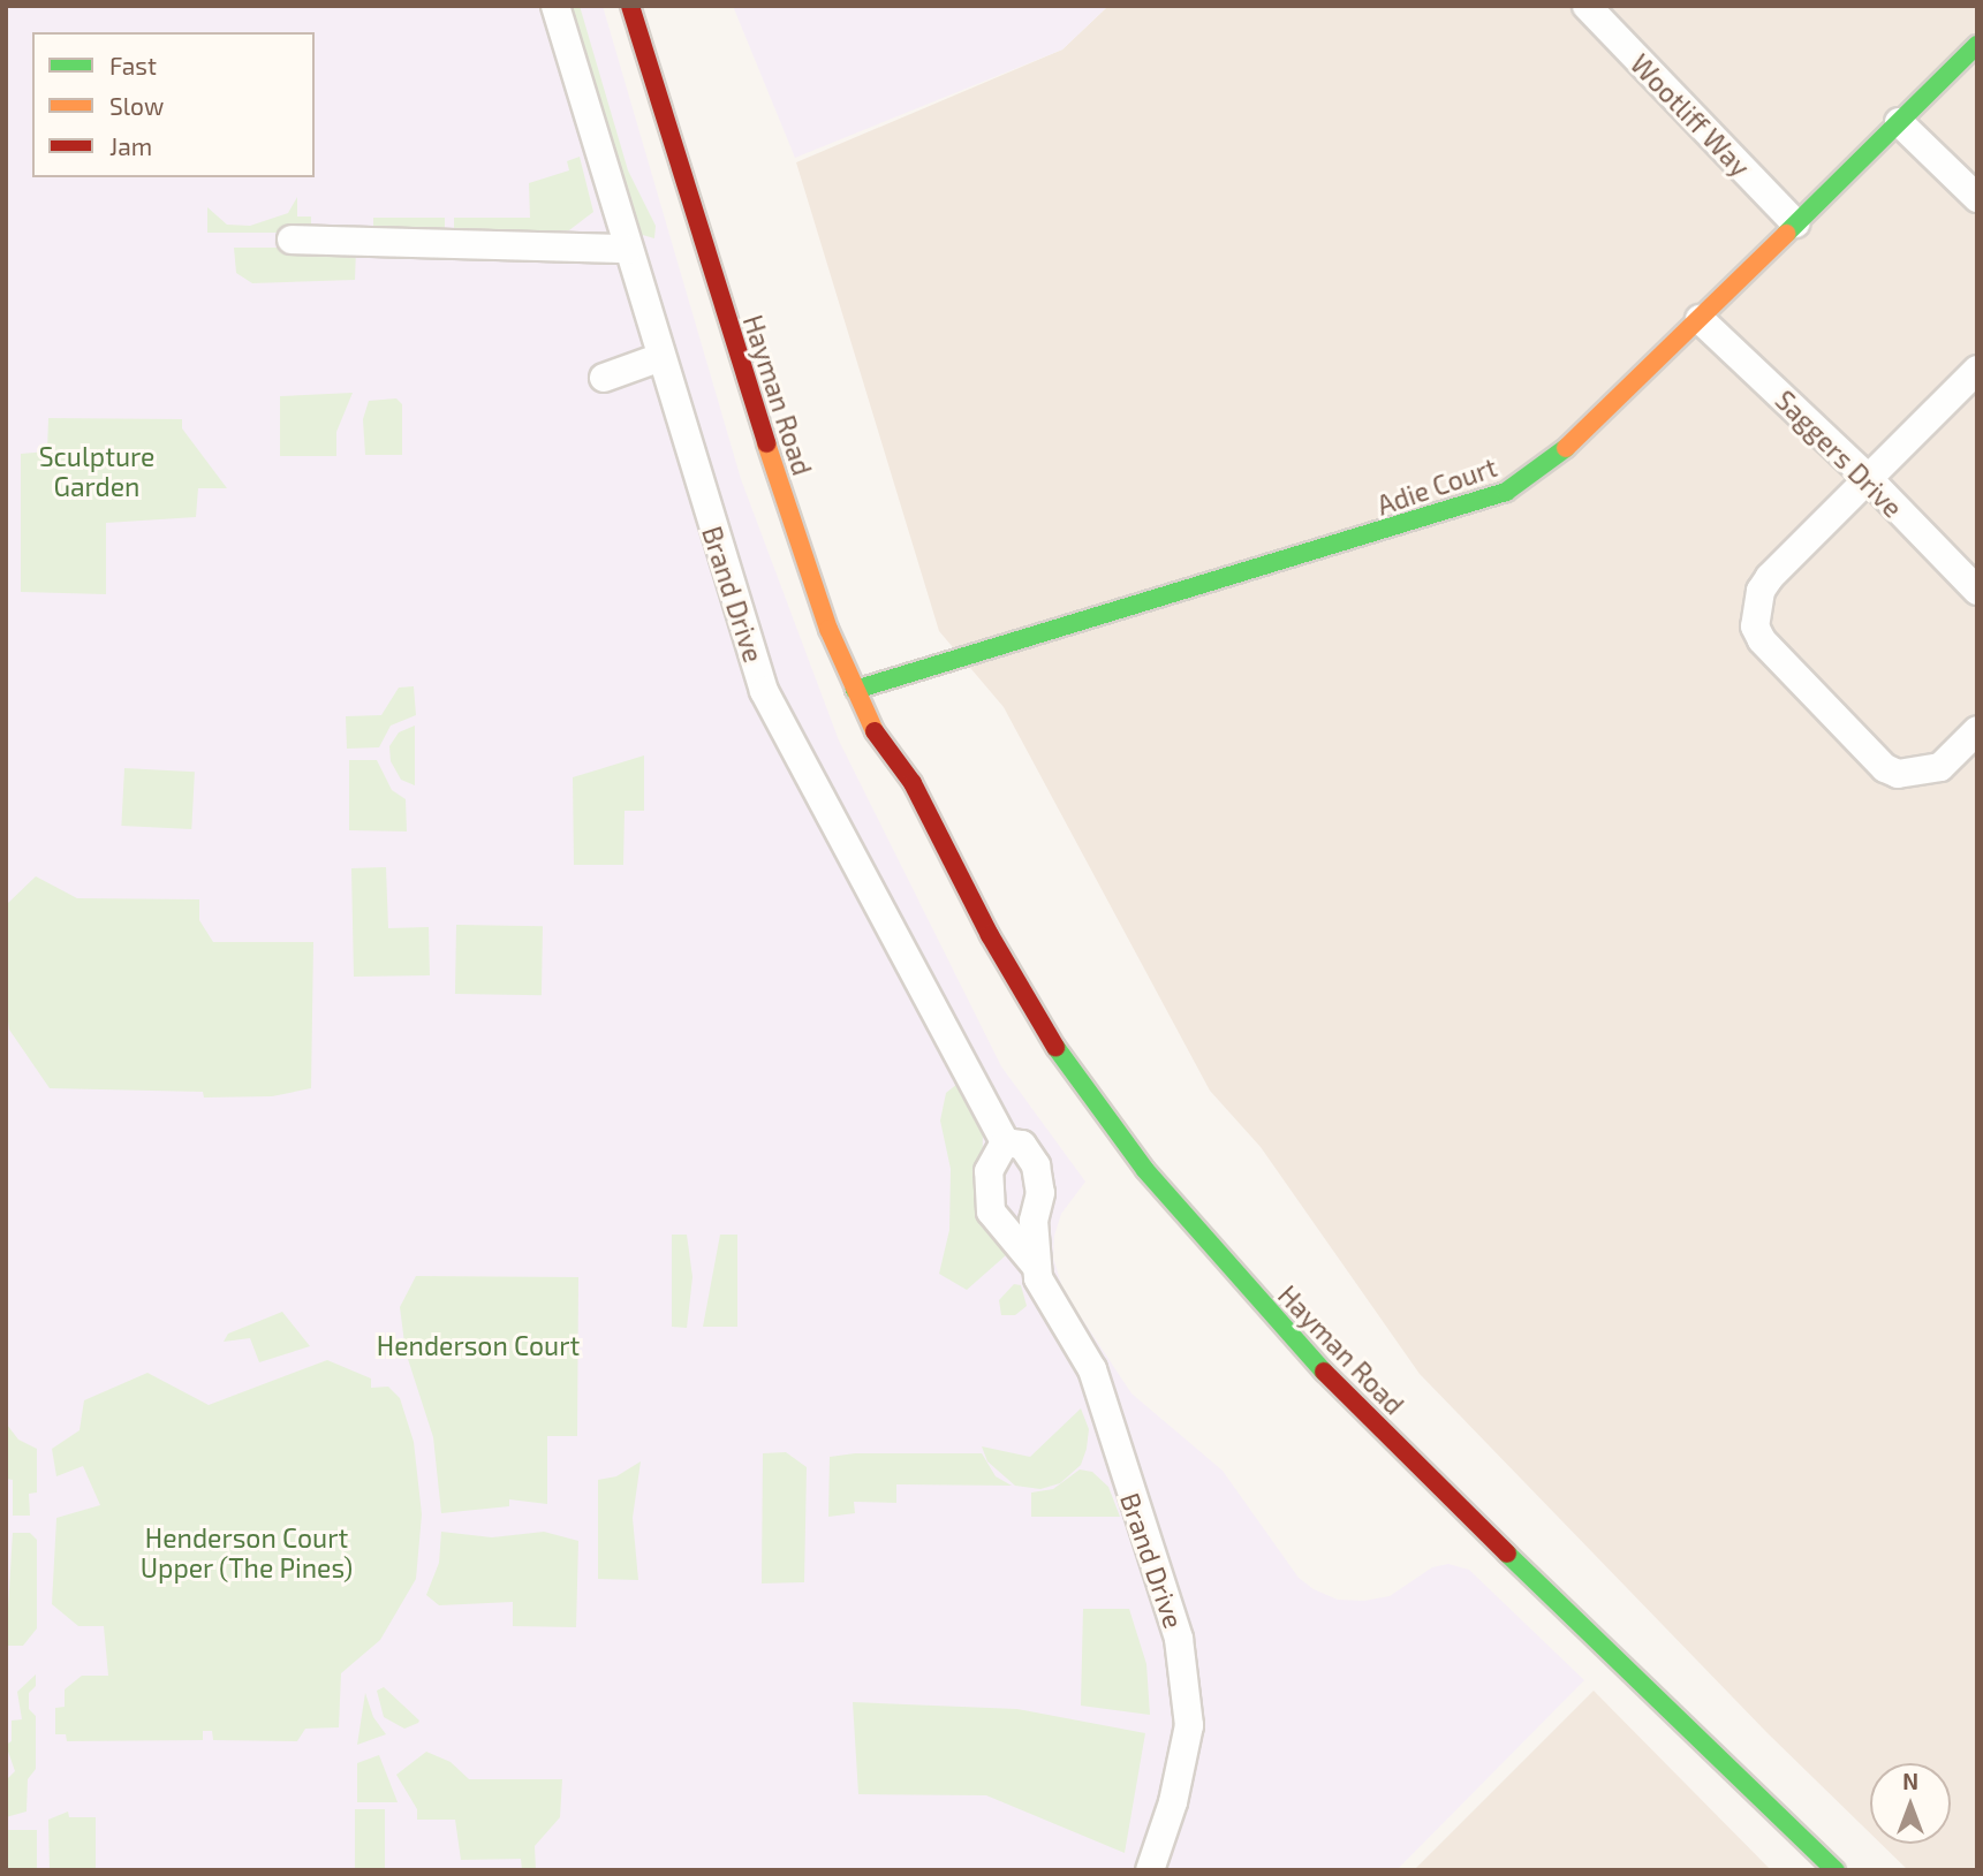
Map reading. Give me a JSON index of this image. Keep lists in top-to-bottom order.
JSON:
{
  "streets": {
    "main road": ["Hayman Road", "Adie Court"],
    "street": ["Wootliff Way", "Saggers Drive", "Brand Drive"]
  },
  "crossings": [
    ["Wootliff Way", "Adie Court"],
    ["Hayman Road", "Adie Court"],
    ["Saggers Drive", "Adie Court"]
  ],
  "parks": ["Sculpture Garden", "Henderson Court", "Henderson Court Upper (The Pines)"],
  "legend": ["Fast", "Slow", "Jam"],
  "north": "top"
}
